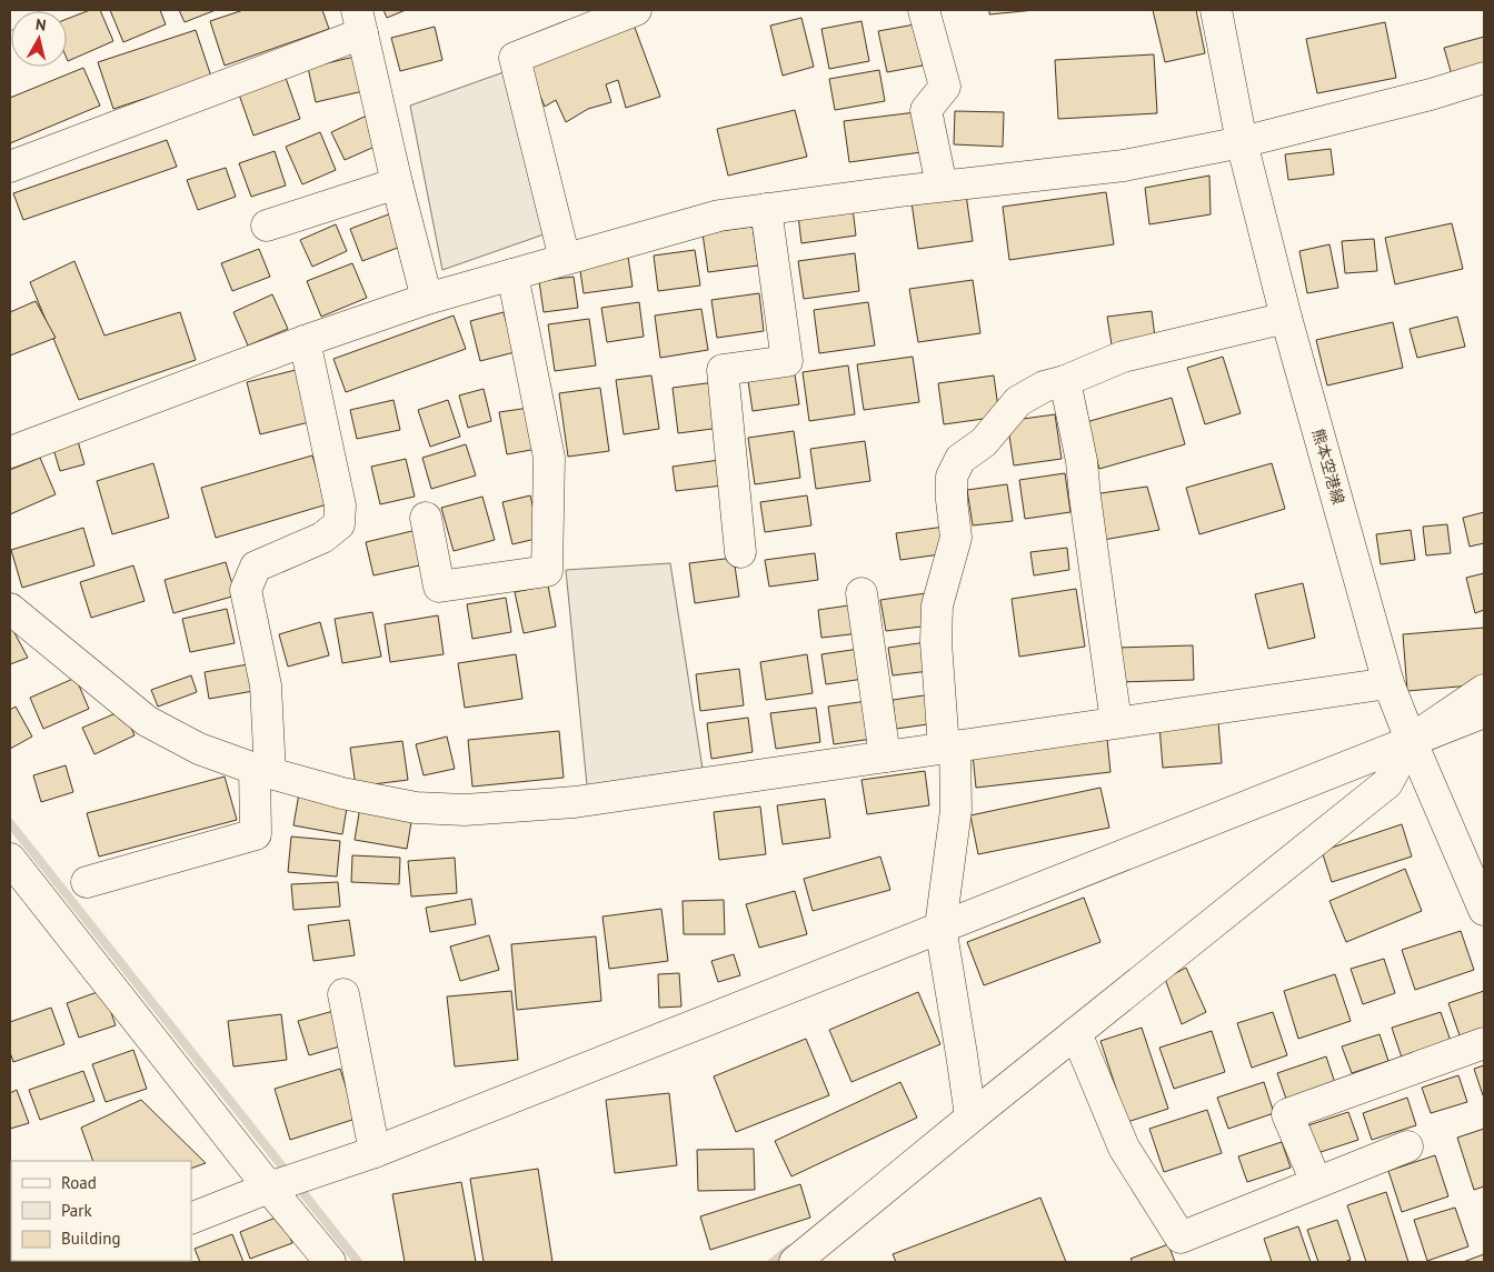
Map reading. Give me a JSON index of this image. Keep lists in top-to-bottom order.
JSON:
{
  "streets": {
    "street": ["熊本空港線"]
  },
  "legend": ["Road", "Park", "Building"],
  "north": "top"
}
